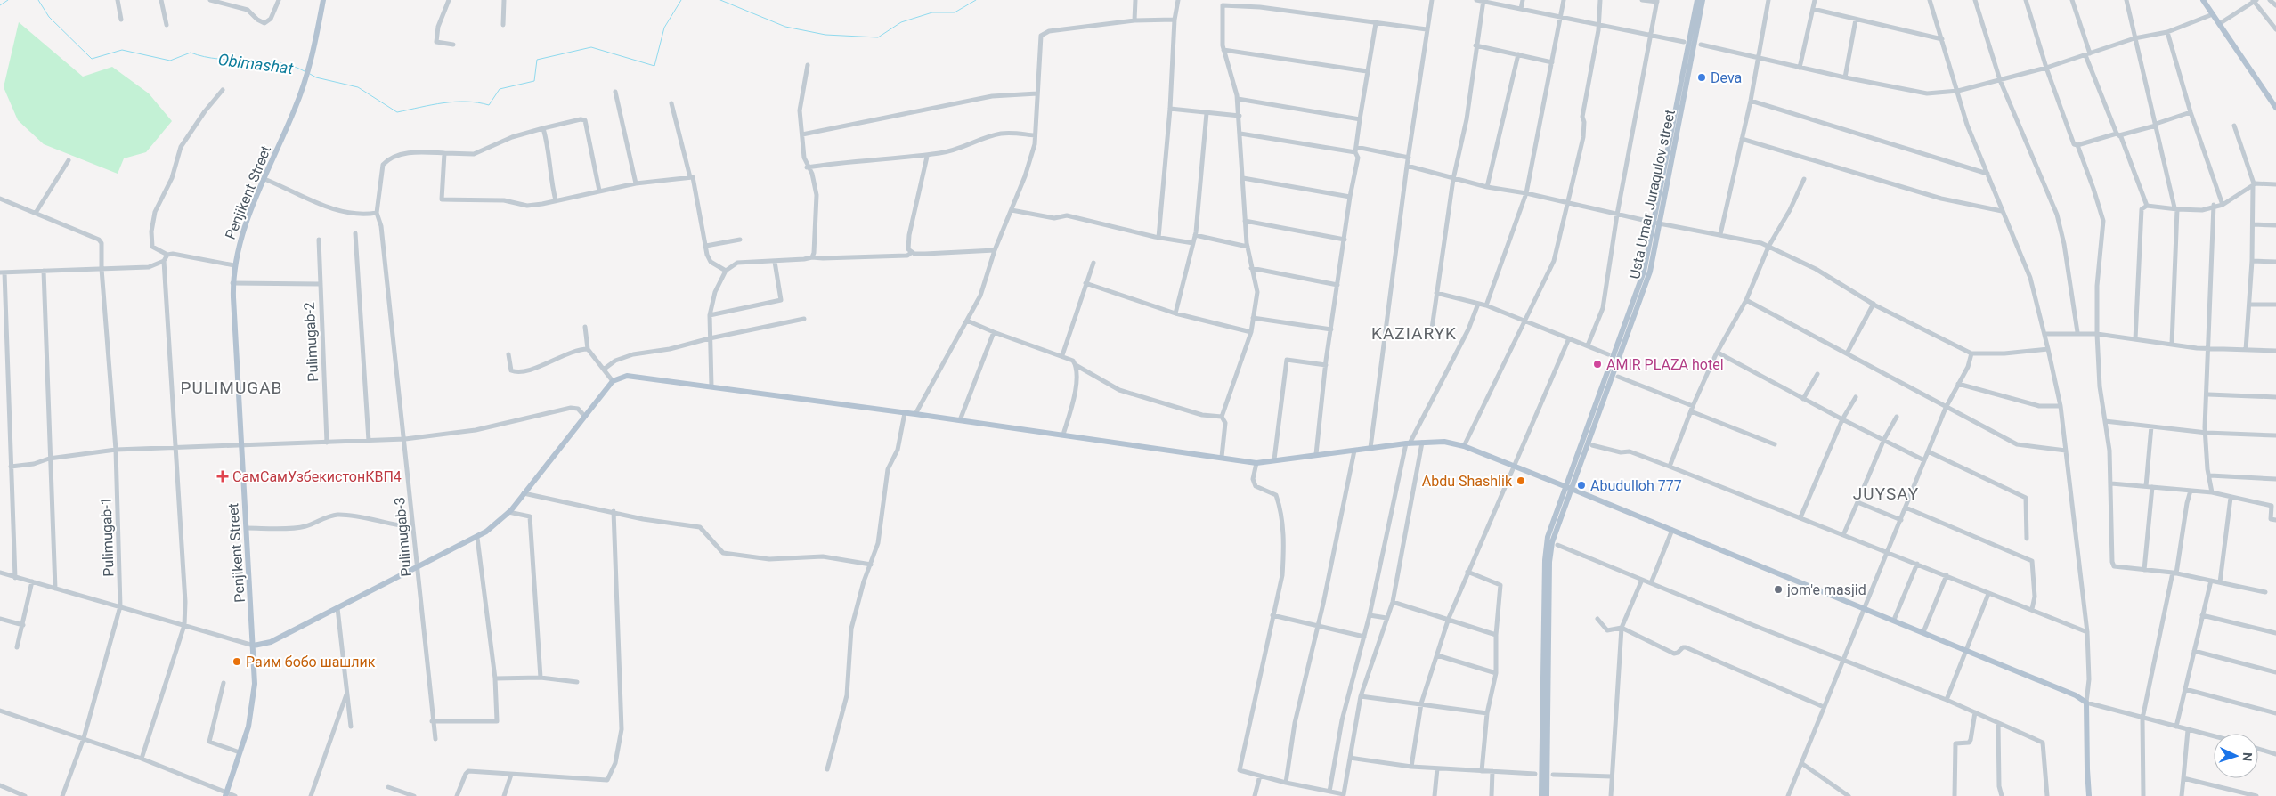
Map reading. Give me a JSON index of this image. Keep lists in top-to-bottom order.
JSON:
{
  "streets": {
    "main road": ["Penjikent Street", "Usta Umar Juraqulov street"],
    "street": ["Pulimugab-2", "Pulimugab-1", "Pulimugab-3"]
  },
  "districts": ["KAZIARYK", "PULIMUGAB", "JUYSAY"],
  "water": ["Obimashat"],
  "places": {
    "other": [
      "Deva",
      "AMIR PLAZA hotel",
      "Abdu Shashlik",
      "Abudulloh 777",
      "jom'e masjid",
      "Раим бобо шашлик"
    ],
    "health": ["СамСамУзбекистонКВП4"]
  },
  "north": "right"
}
